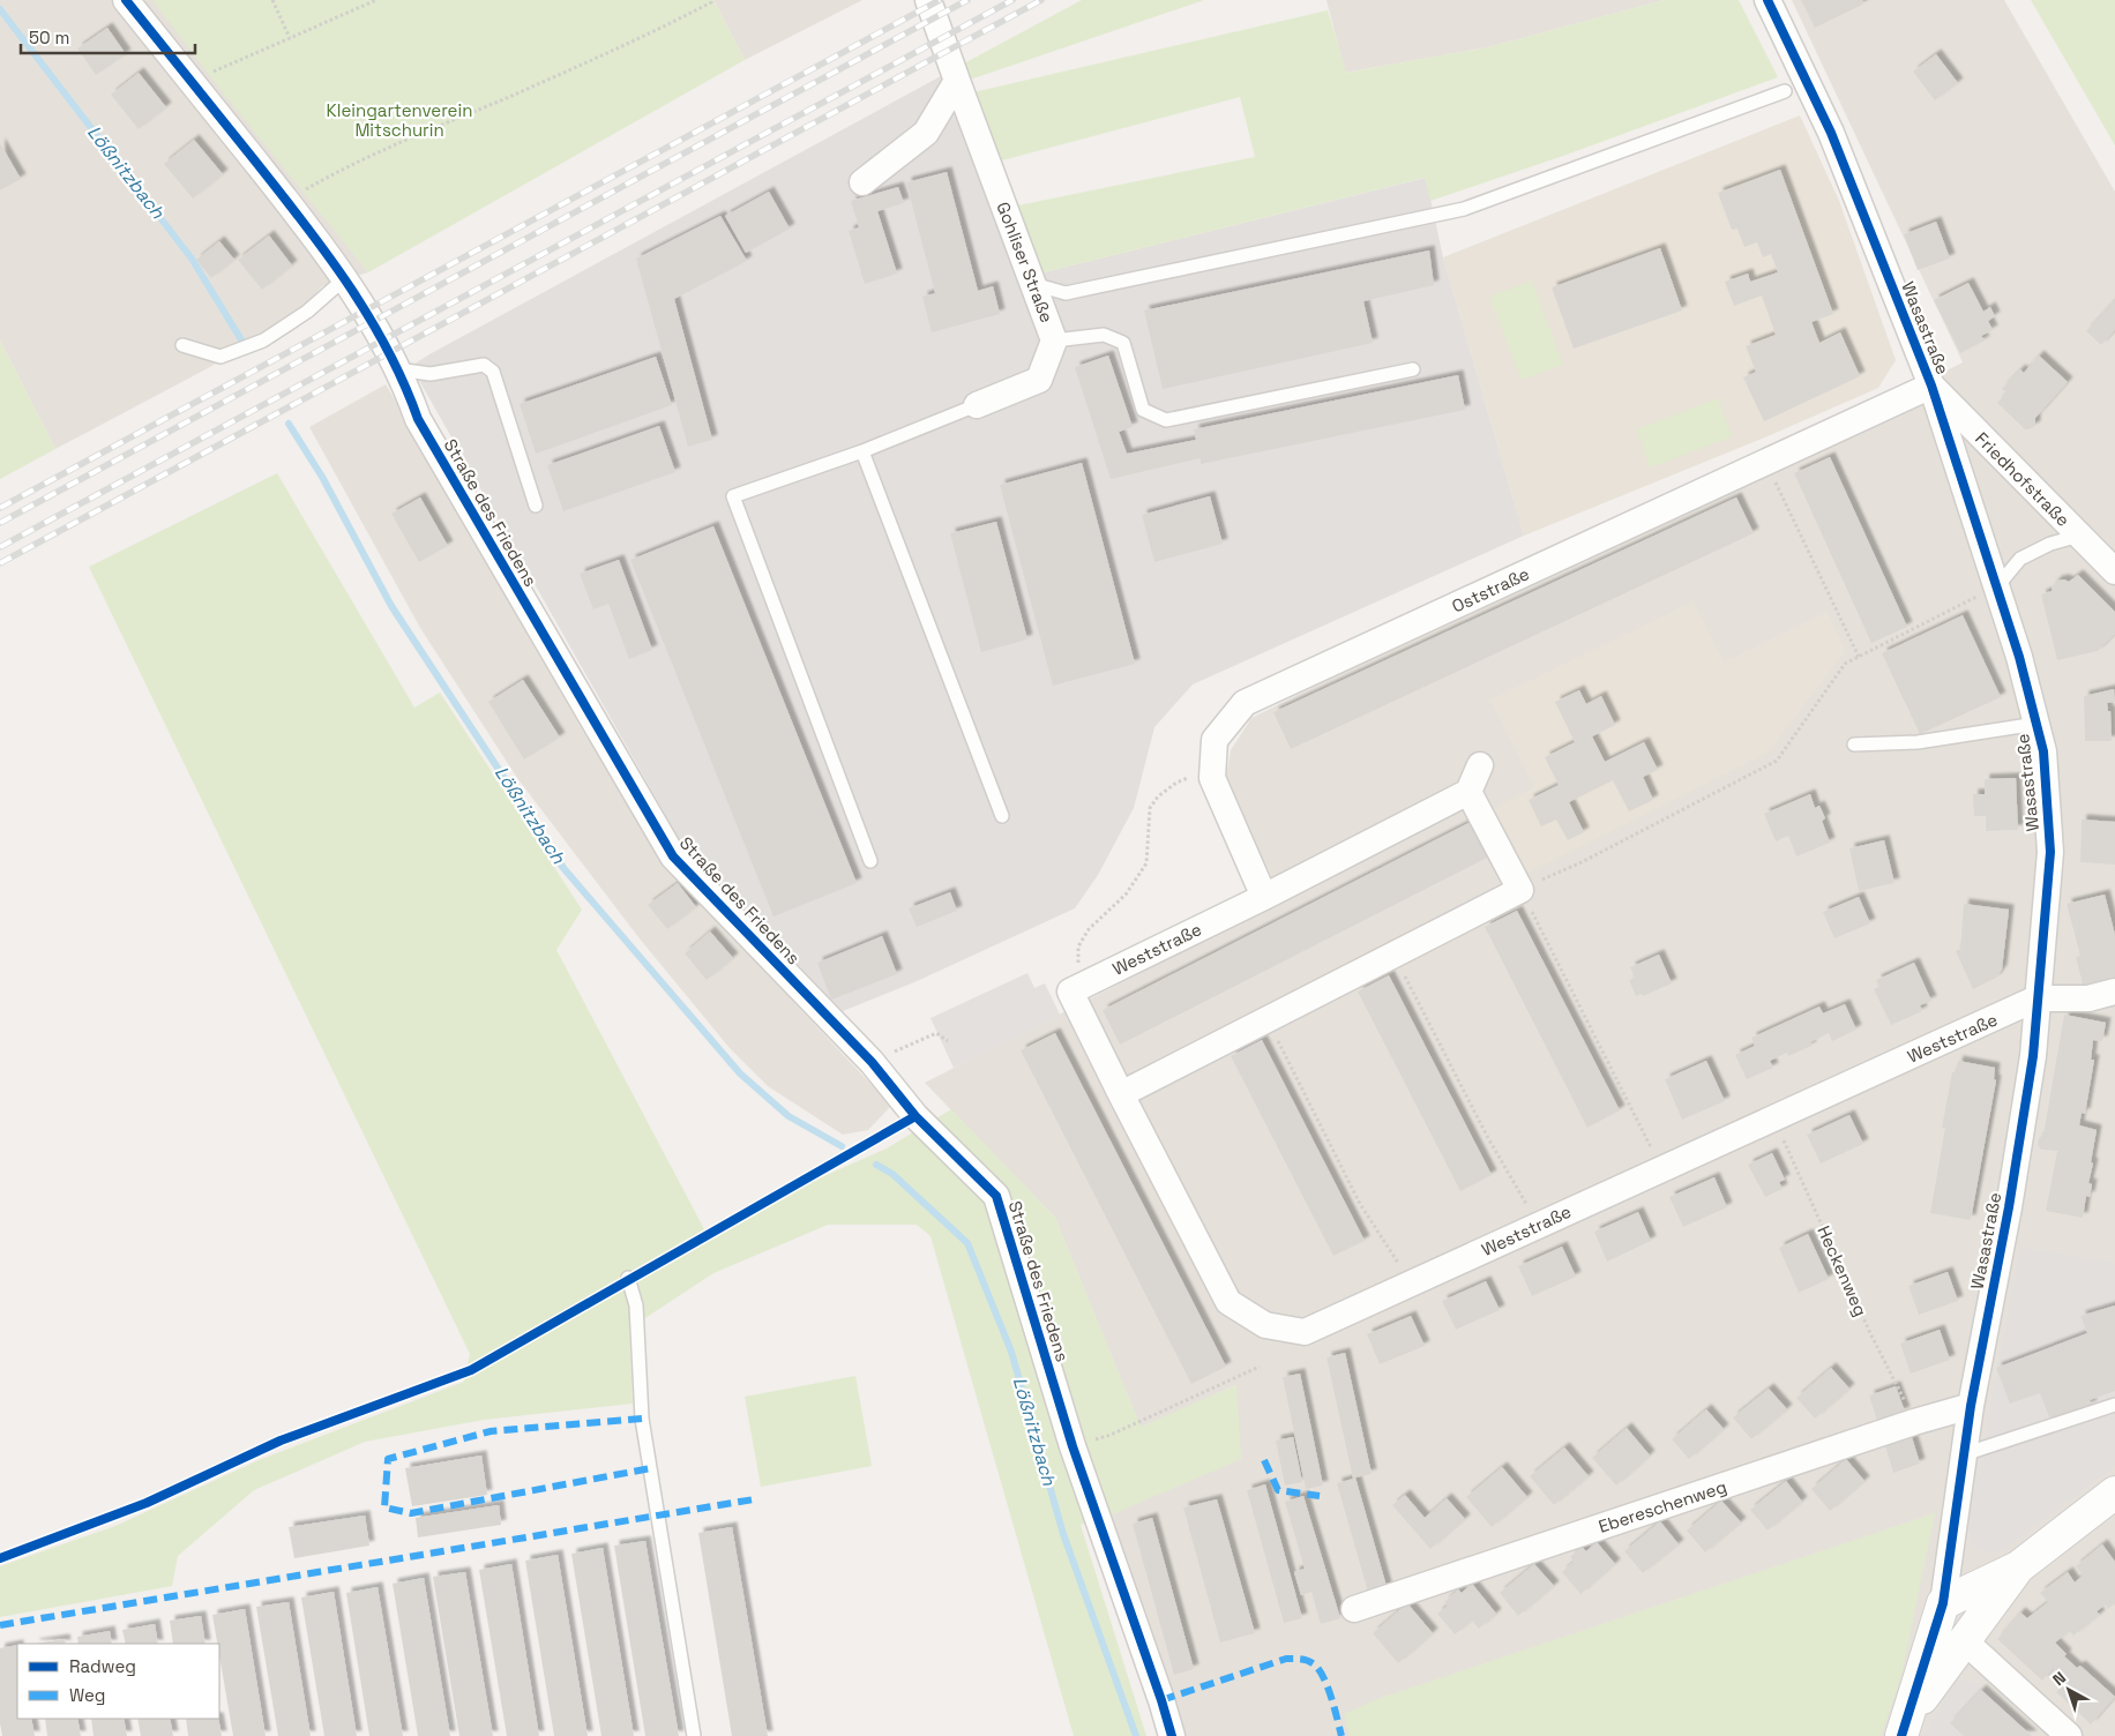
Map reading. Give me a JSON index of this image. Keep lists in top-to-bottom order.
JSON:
{
  "streets": {
    "street": [
      "Gohliser Straße",
      "Wasastraße",
      "Friedhofstraße",
      "Straße des Friedens",
      "Oststraße",
      "Weststraße",
      "Ebereschenweg"
    ],
    "path": ["Heckenweg"]
  },
  "crossings": [
    ["Wasastraße", "Friedhofstraße"],
    ["Wasastraße", "Oststraße"],
    ["Wasastraße", "Weststraße"],
    ["Wasastraße", "Ebereschenweg"],
    ["Friedhofstraße", "Oststraße"],
    ["Oststraße", "Weststraße"],
    ["Weststraße", "Heckenweg"],
    ["Heckenweg", "Ebereschenweg"]
  ],
  "water": ["Lößnitzbach"],
  "parks": ["Kleingartenverein Mitschurin"],
  "legend": ["Radweg", "Weg"],
  "scale_bar": "50 m",
  "north": "top left"
}
